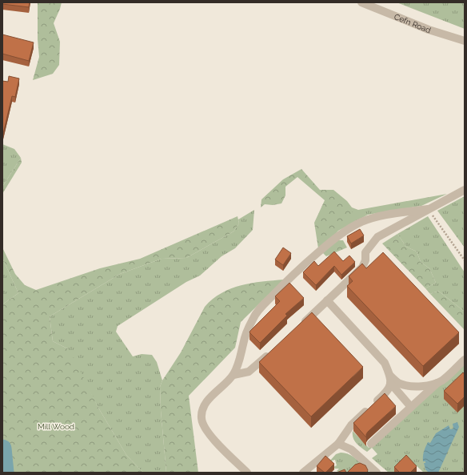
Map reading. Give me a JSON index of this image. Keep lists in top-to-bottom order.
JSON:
{
  "streets": {
    "street": ["Cefn Road"]
  },
  "parks": ["Mill Wood"]
}
